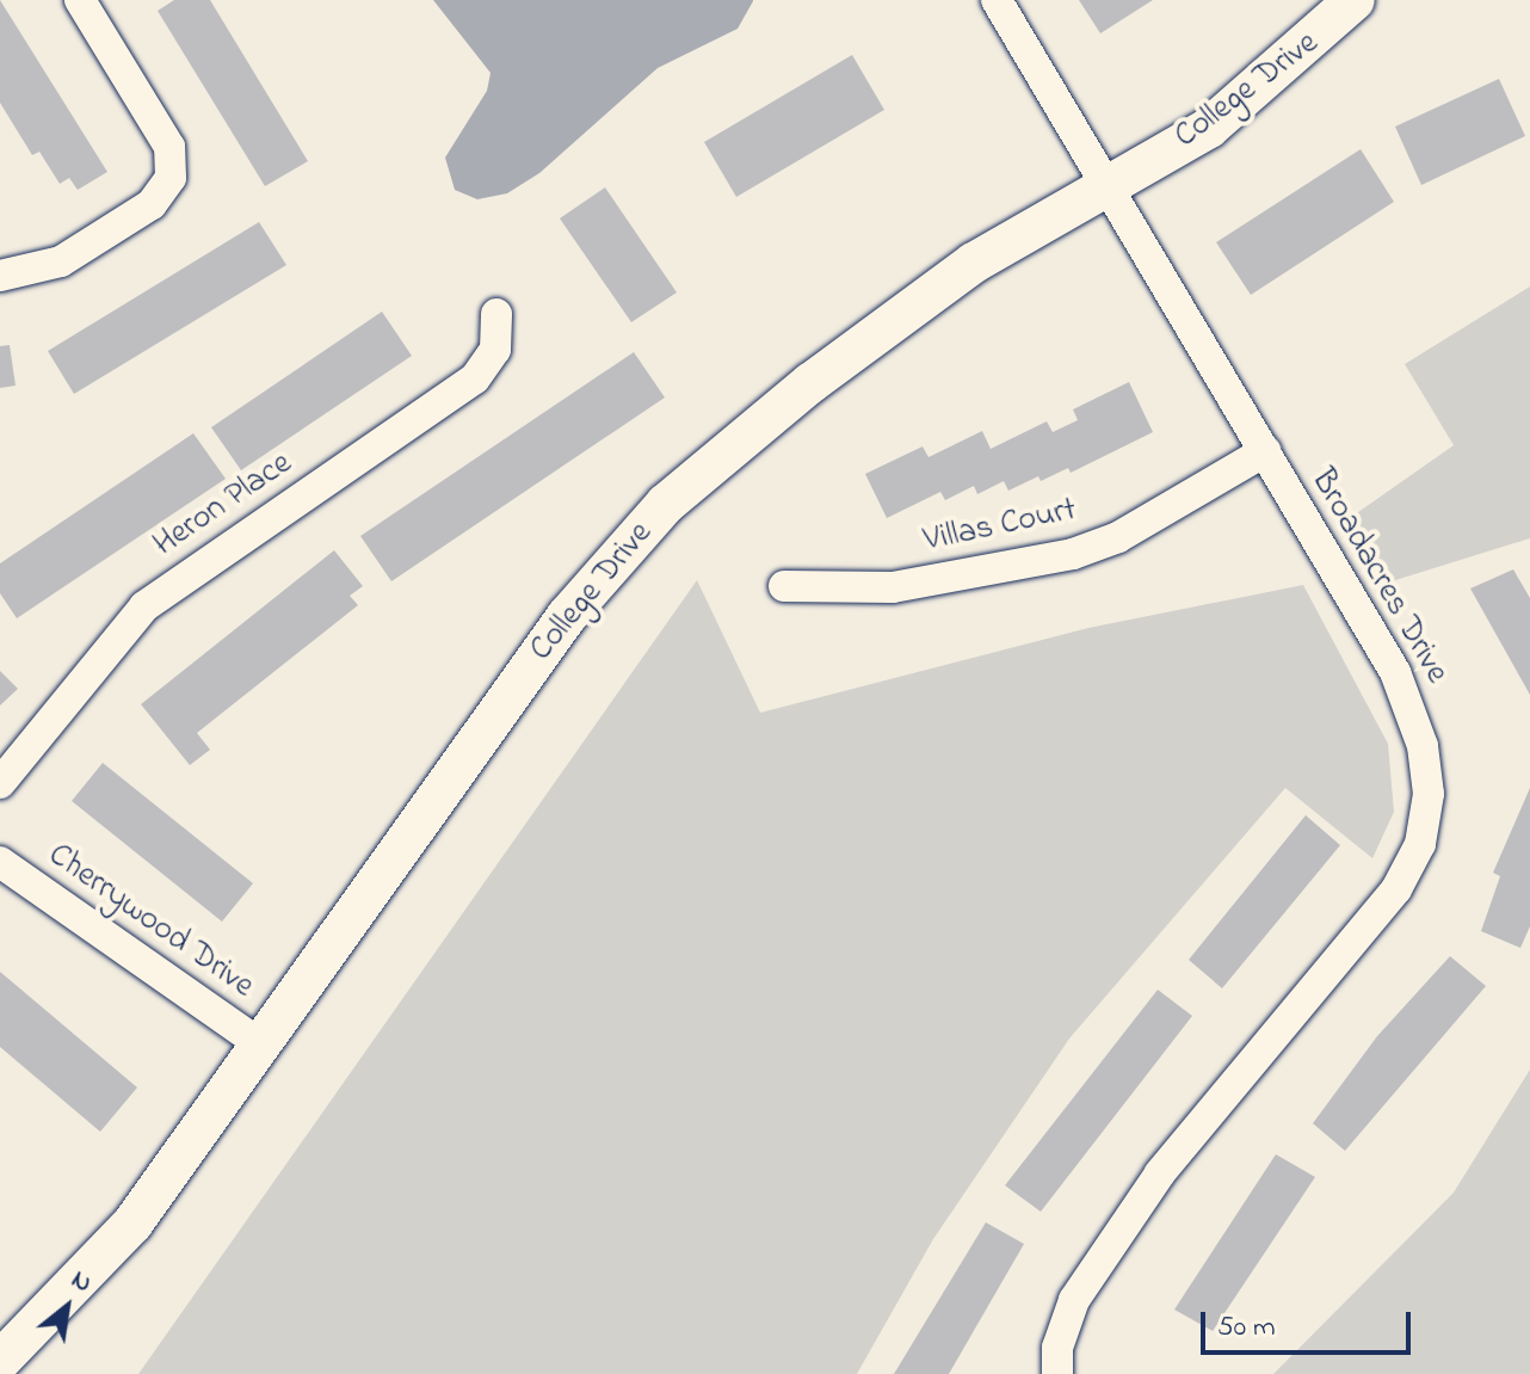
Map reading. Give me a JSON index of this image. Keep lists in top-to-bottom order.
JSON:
{
  "streets": {
    "main road": ["College Drive"],
    "street": [
      "Heron Place",
      "Villas Court",
      "Broadacres Drive",
      "Cherrywood Drive"
    ]
  },
  "crossings": [
    ["College Drive", "Broadacres Drive"],
    ["College Drive", "Cherrywood Drive"],
    ["Villas Court", "Broadacres Drive"]
  ],
  "scale_bar": "50 m",
  "north": "top right"
}
